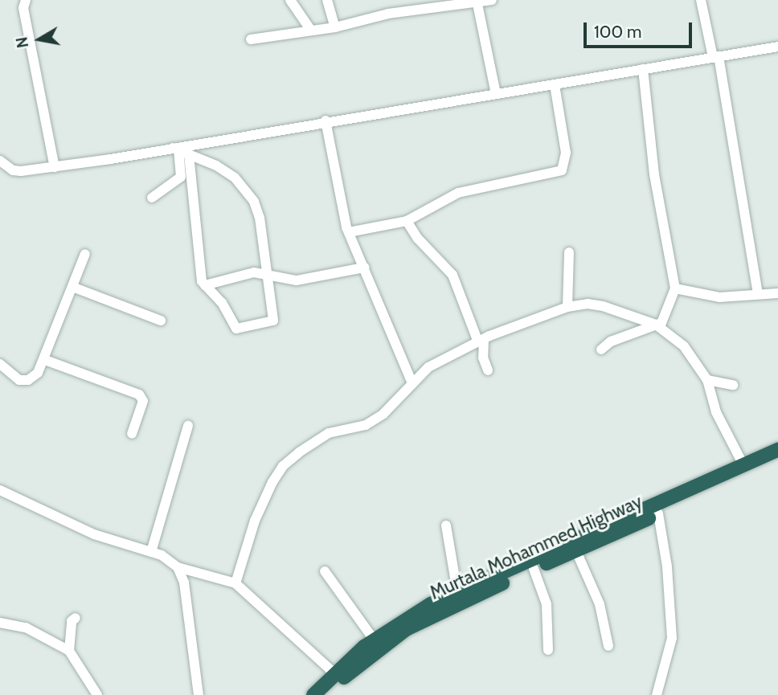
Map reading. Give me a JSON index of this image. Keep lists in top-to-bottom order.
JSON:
{
  "streets": {
    "highway": ["Murtala Mohammed Highway"]
  },
  "scale_bar": "100 m",
  "north": "left"
}
